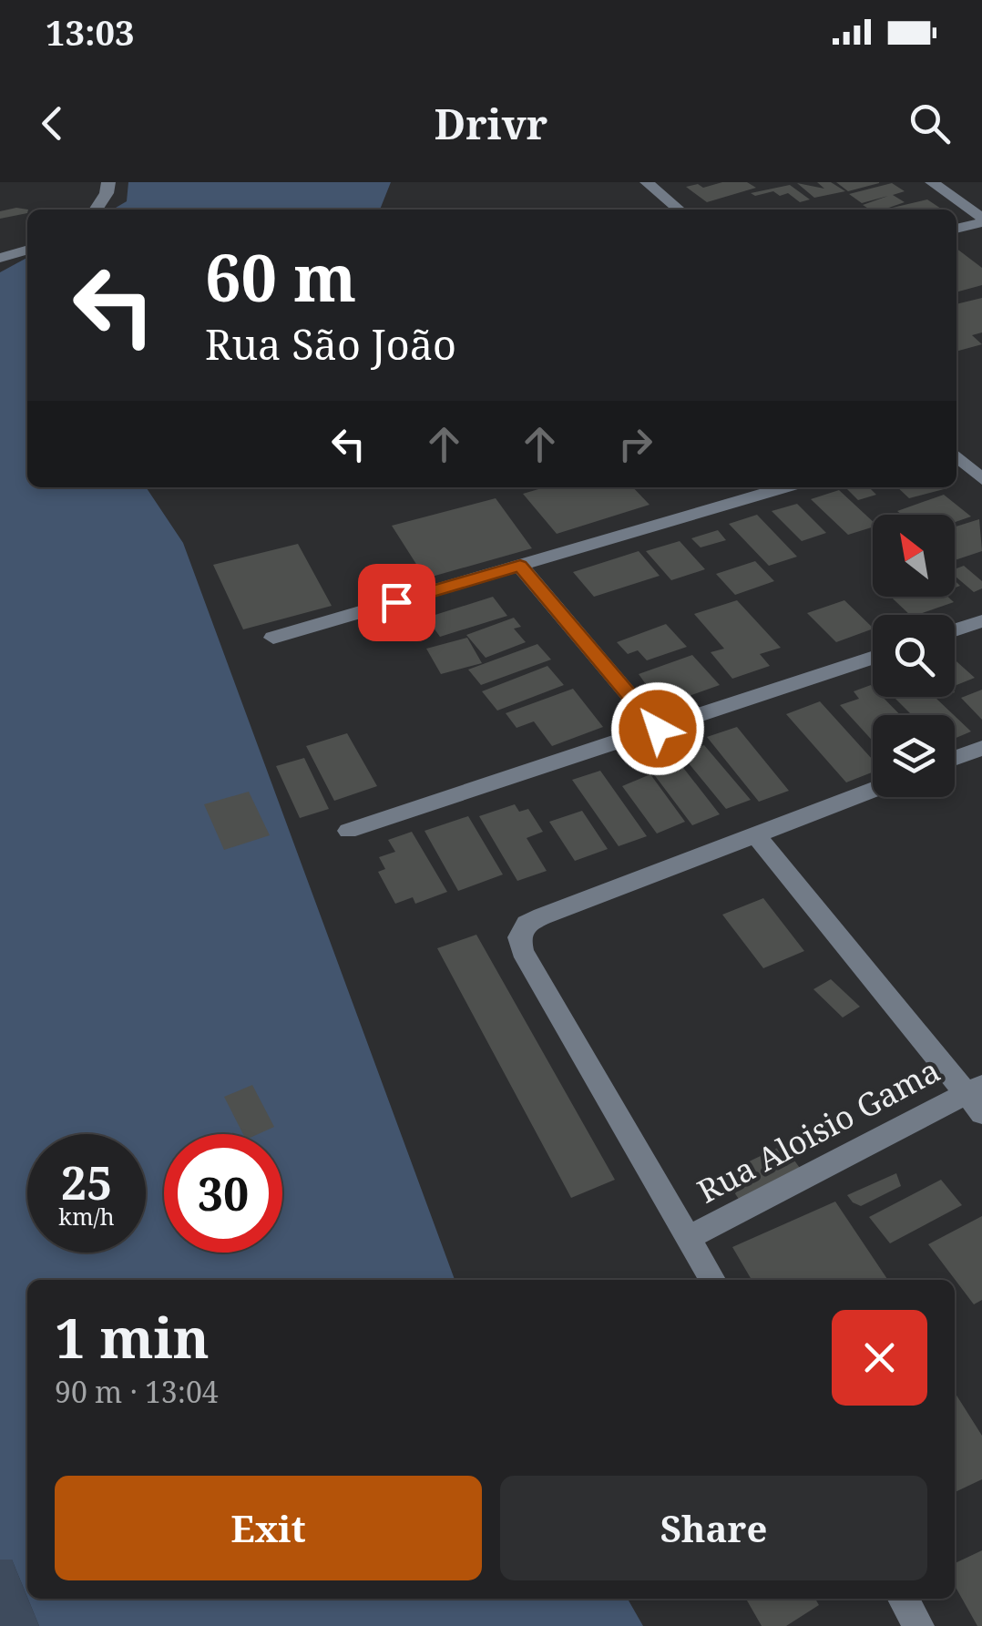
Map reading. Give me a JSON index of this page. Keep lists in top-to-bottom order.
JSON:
{
  "streets": {
    "street": ["Rua Aloisio Gama"]
  },
  "north": "top left",
  "page": {
    "status": "13:03",
    "header": "Drivr",
    "turn": ["60 m", "Rua São João"],
    "speed": "25 km/h",
    "limit": "30",
    "heading": ["1 min", "90 m · 13:04"],
    "buttons": ["Exit", "Share"]
  }
}
